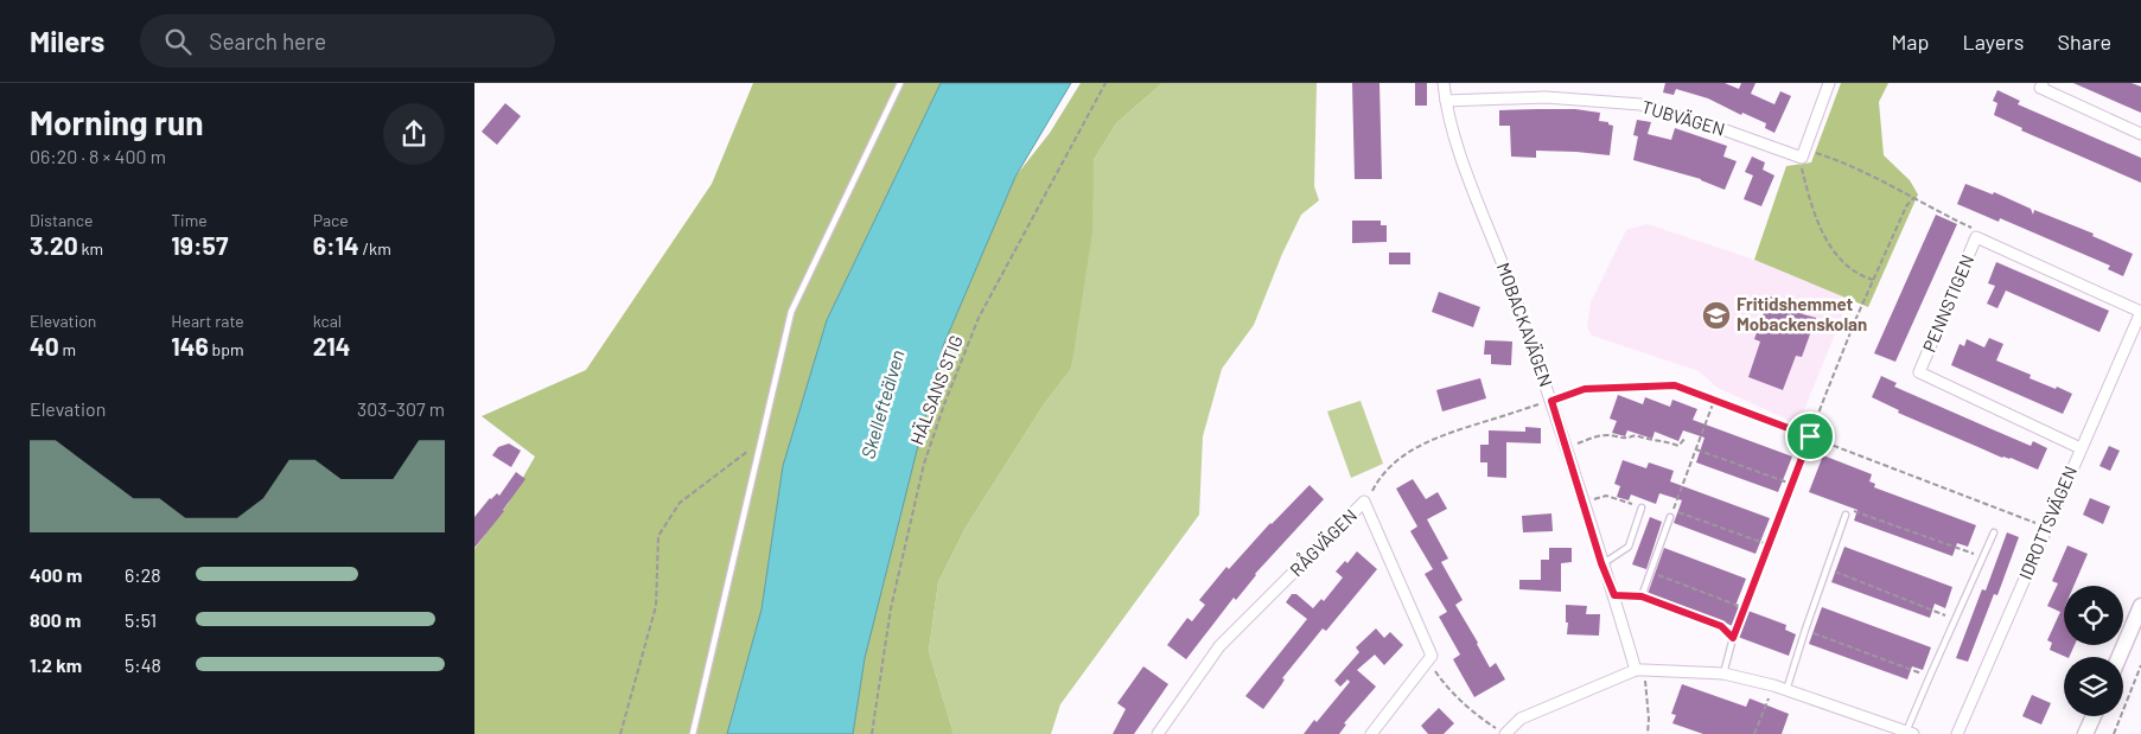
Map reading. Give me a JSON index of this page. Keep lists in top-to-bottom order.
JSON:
{
  "streets": {
    "street": [
      "TUBVÄGEN",
      "PENNSTIGEN",
      "MOBACKAVÄGEN",
      "IDROTTSVÄGEN",
      "RÅGVÄGEN"
    ],
    "path": ["HÄLSANS STIG"]
  },
  "crossings": [
    ["TUBVÄGEN", "MOBACKAVÄGEN"],
    ["PENNSTIGEN", "IDROTTSVÄGEN"]
  ],
  "water": ["Skellefteälven"],
  "places": {
    "school or university": ["Fritidshemmet Mobackenskolan"]
  },
  "page": {
    "header": "Milers",
    "search": "Search here",
    "nav": ["Map", "Layers", "Share"],
    "heading": ["Morning run", "06:20 · 8 × 400 m"],
    "stats": [
      ["Distance", "3.20 km"],
      ["Time", "19:57"],
      ["Pace", "6:14 /km"],
      ["Elevation", "40 m"],
      ["Heart rate", "146 bpm"],
      ["kcal", "214"]
    ],
    "chart": ["Elevation", "303–307 m"],
    "list": [
      {
        "name": "400 m",
        "note": "6:28"
      },
      {
        "name": "800 m",
        "note": "5:51"
      },
      {
        "name": "1.2 km",
        "note": "5:48"
      }
    ]
  }
}
